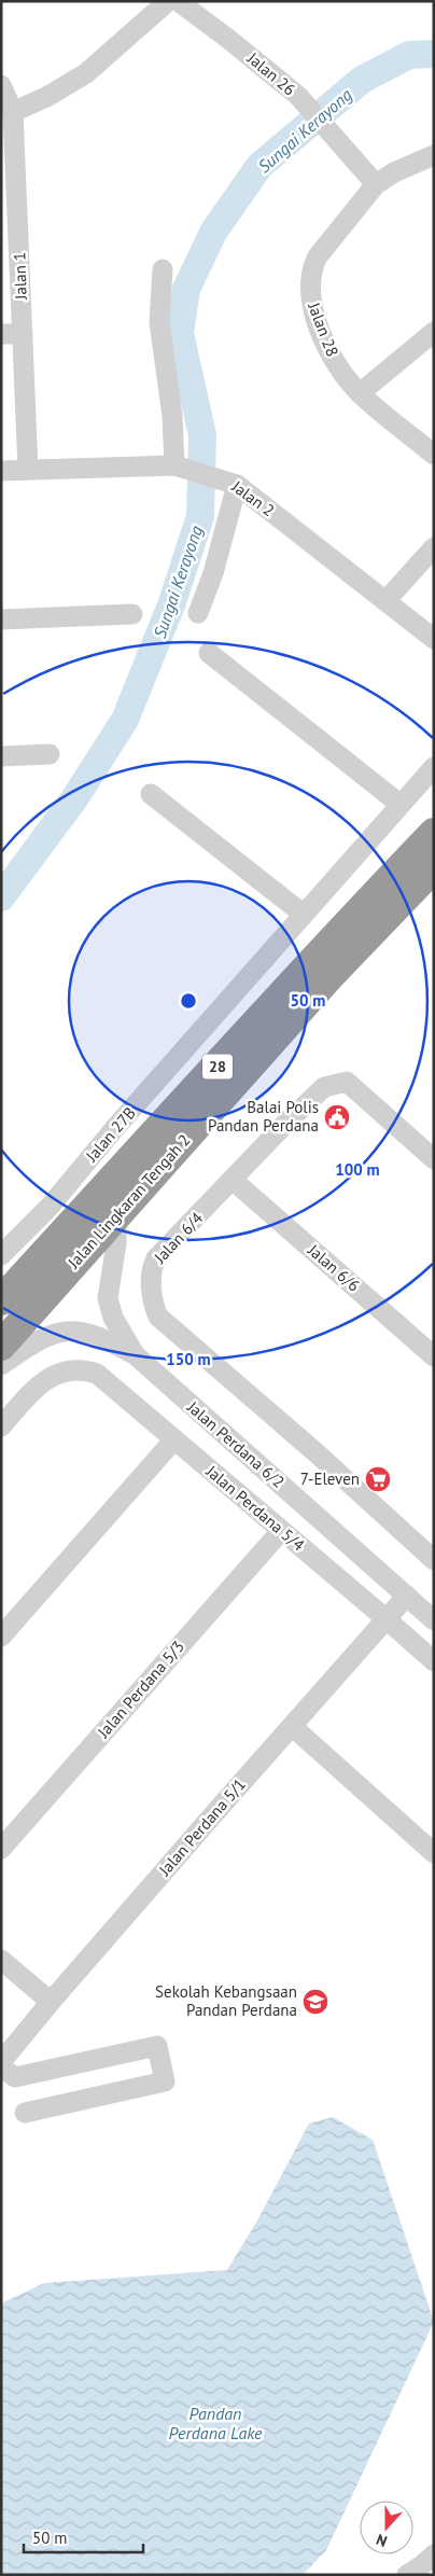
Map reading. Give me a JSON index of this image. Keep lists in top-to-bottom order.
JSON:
{
  "streets": {
    "highway": ["28", "Jalan Lingkaran Tengah 2"],
    "street": [
      "Jalan 26",
      "Jalan 1",
      "Jalan 28",
      "Jalan 2",
      "Jalan 27B",
      "Jalan 6/4",
      "Jalan 6/6",
      "Jalan Perdana 6/2",
      "Jalan Perdana 5/4",
      "Jalan Perdana 5/3",
      "Jalan Perdana 5/1"
    ]
  },
  "crossings": [
    ["Jalan 26", "Jalan 28"],
    ["Jalan 1", "Jalan 2"],
    ["Jalan Lingkaran Tengah 2", "Jalan Perdana 6/2"],
    ["Jalan 6/4", "Jalan 6/6"],
    ["Jalan Perdana 6/2", "Jalan Perdana 5/1"],
    ["Jalan Perdana 5/4", "Jalan Perdana 5/3"],
    ["Jalan Perdana 5/4", "Jalan Perdana 5/1"]
  ],
  "water": ["Sungai Kerayong", "Pandan Perdana Lake"],
  "places": {
    "public building": ["Balai Polis Pandan Perdana"],
    "supermarket": ["7-Eleven"],
    "school or university": ["Sekolah Kebangsaan Pandan Perdana"]
  },
  "scale_bar": "50 m",
  "north": "bottom",
  "rings": ["50 m", "100 m", "150 m"]
}
